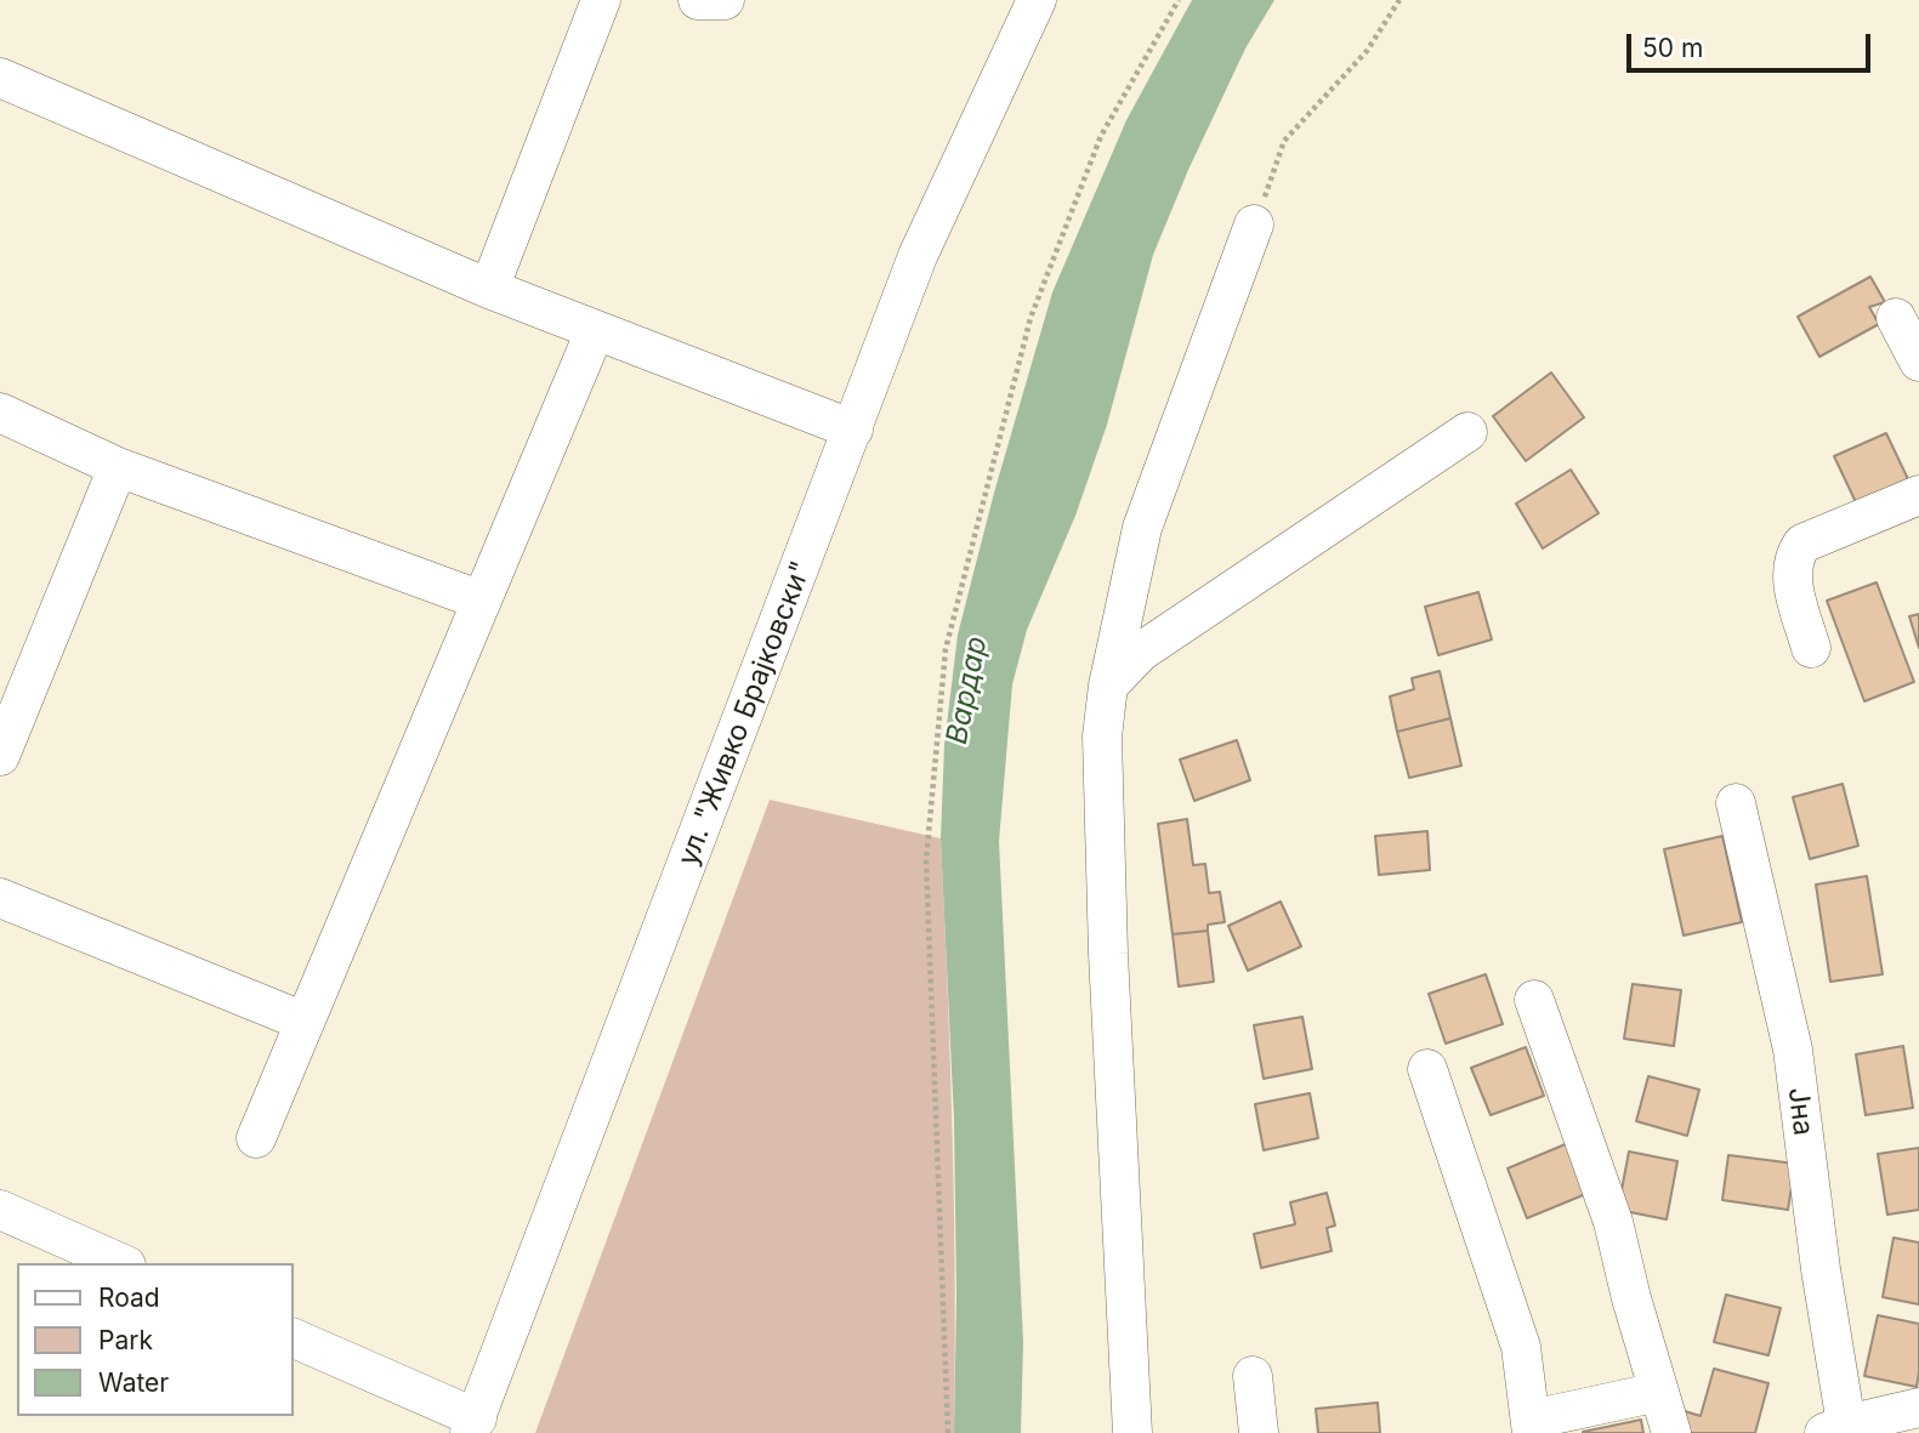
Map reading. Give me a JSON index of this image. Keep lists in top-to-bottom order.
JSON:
{
  "streets": {
    "street": ["ул. \"Живко Брајковски\"", "Јна"]
  },
  "water": ["Вардар"],
  "legend": ["Road", "Park", "Water"],
  "scale_bar": "50 m"
}
